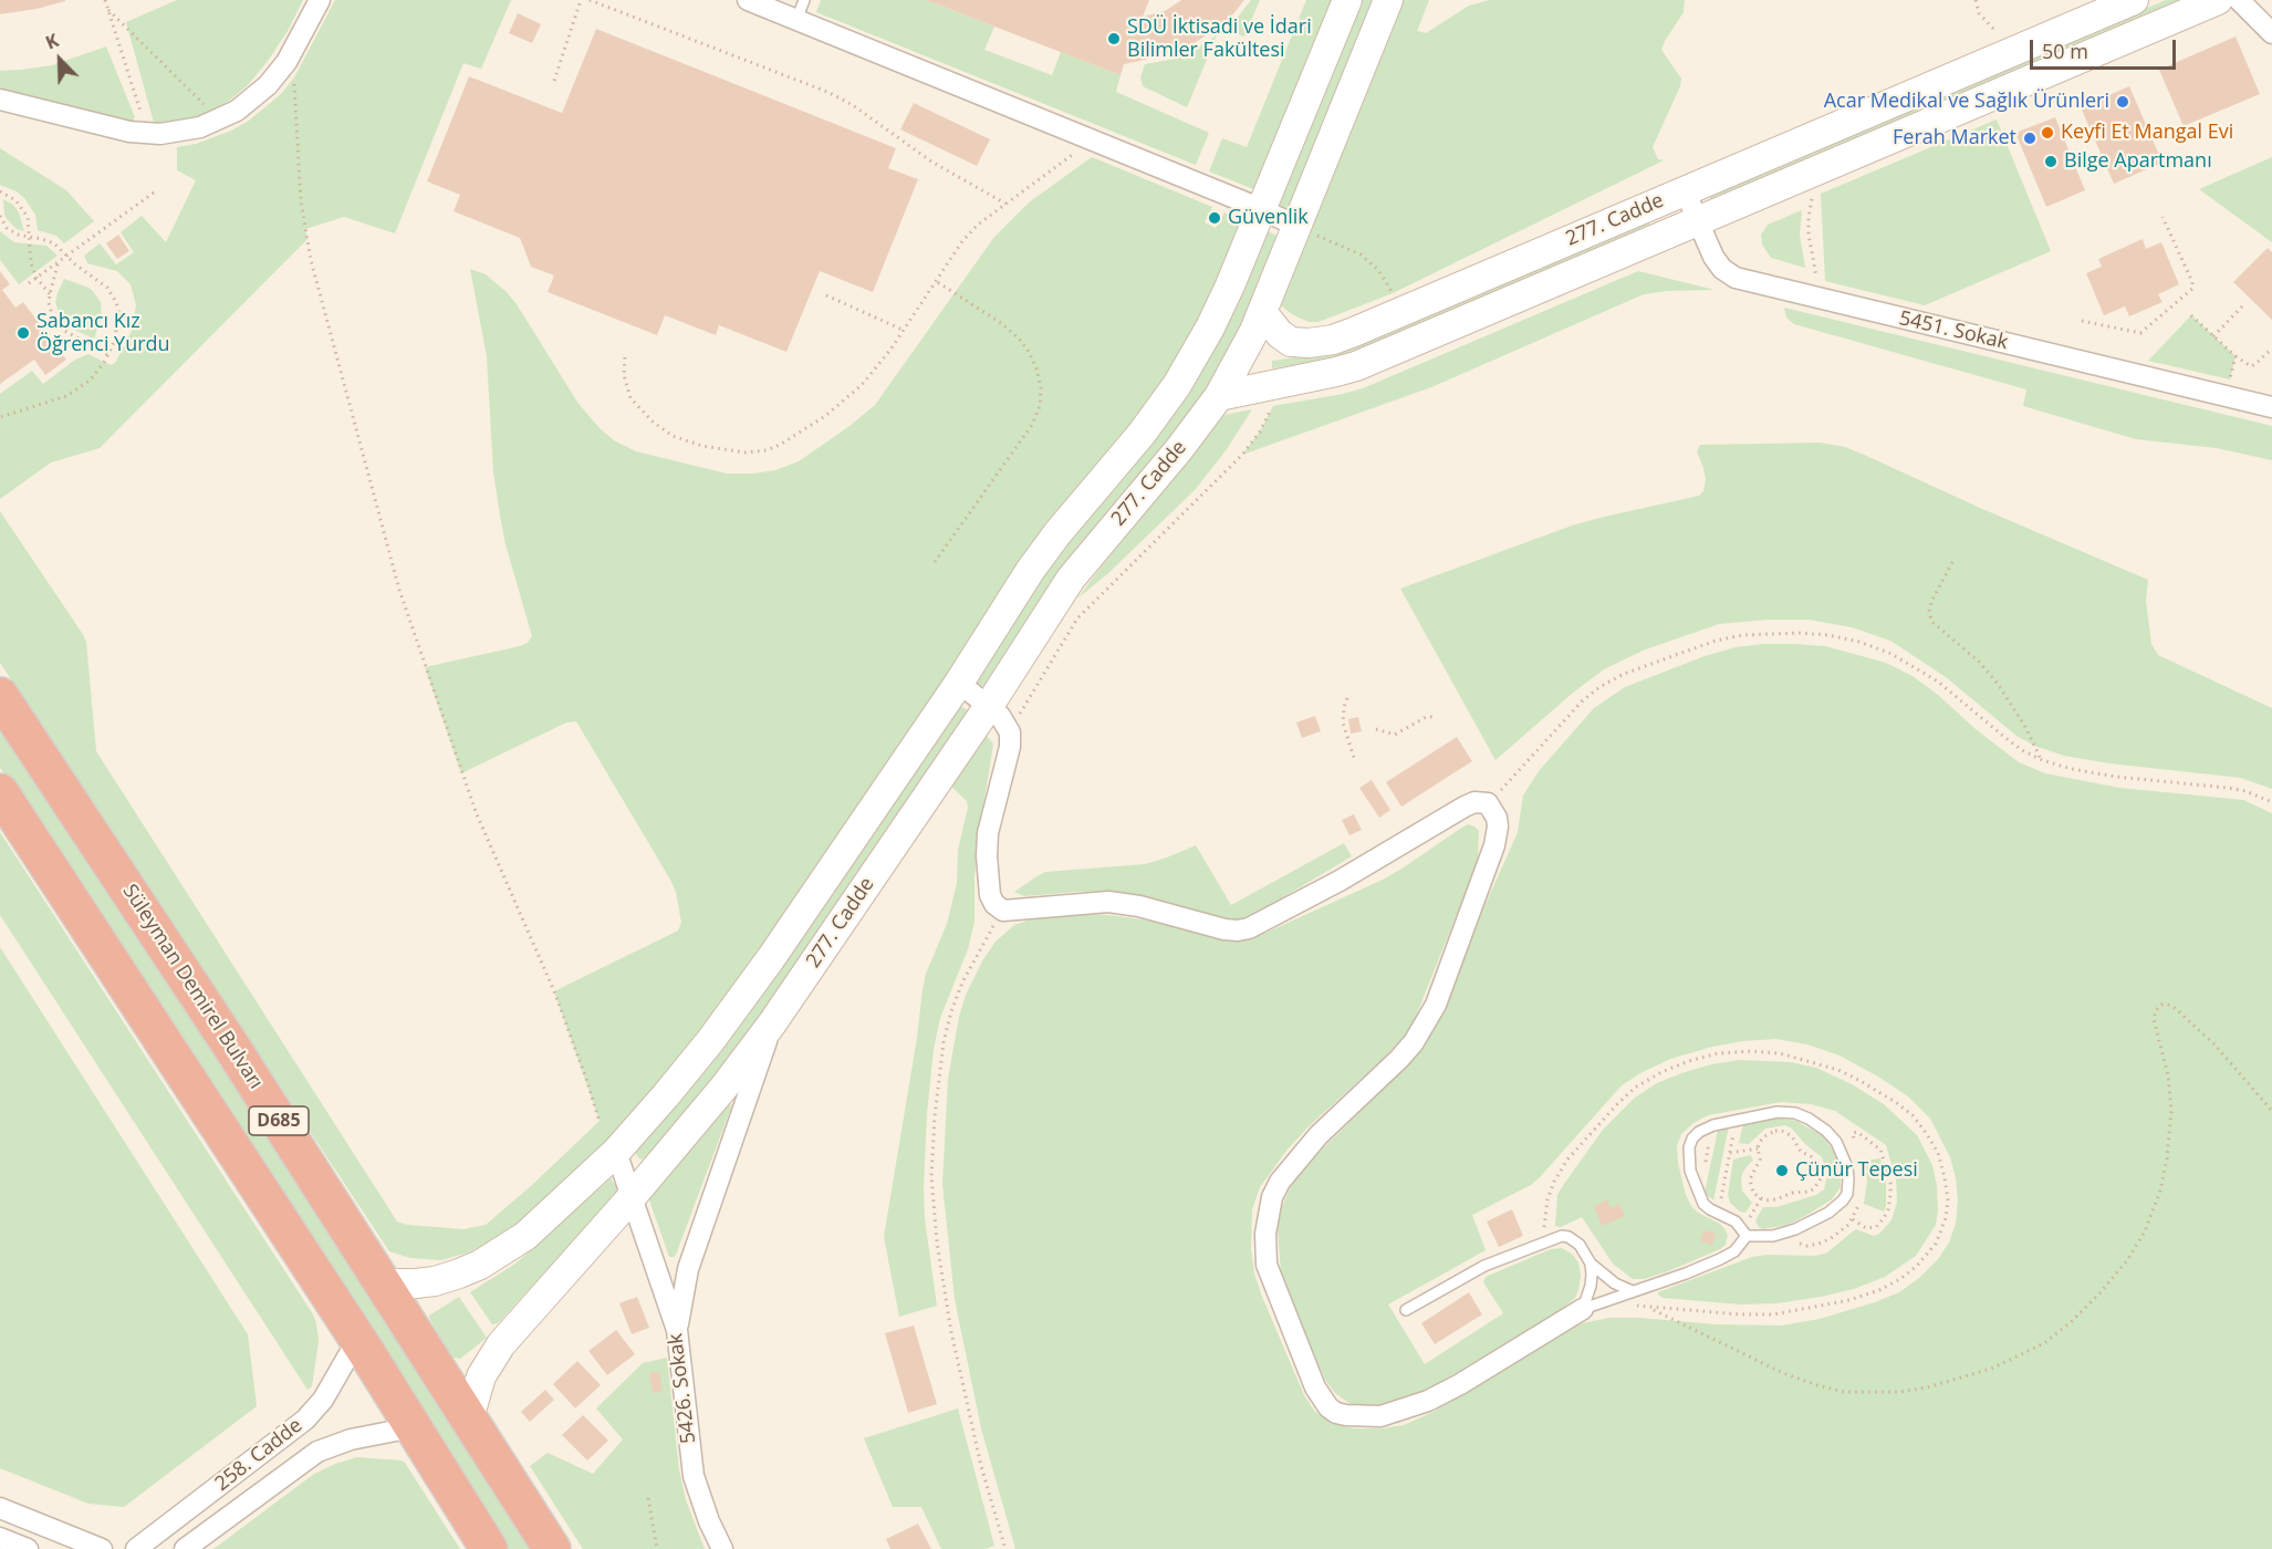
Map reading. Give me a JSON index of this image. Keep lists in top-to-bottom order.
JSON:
{
  "streets": {
    "highway": ["Süleyman Demirel Bulvarı", "D685"],
    "street": [
      "277. Cadde",
      "5451. Sokak",
      "5426. Sokak",
      "258. Cadde"
    ]
  },
  "crossings": [
    ["277. Cadde", "5451. Sokak"],
    ["277. Cadde", "Süleyman Demirel Bulvarı"],
    ["277. Cadde", "5426. Sokak"],
    ["D685", "258. Cadde"]
  ],
  "places": [
    "SDÜ İktisadi ve İdari Bilimler Fakültesi",
    "Acar Medikal ve Sağlık Ürünleri",
    "Keyfi Et Mangal Evi",
    "Ferah Market",
    "Bilge Apartmanı",
    "Güvenlik",
    "Sabancı Kız Öğrenci Yurdu",
    "Çünür Tepesi"
  ],
  "scale_bar": "50 m",
  "north": "top left"
}
